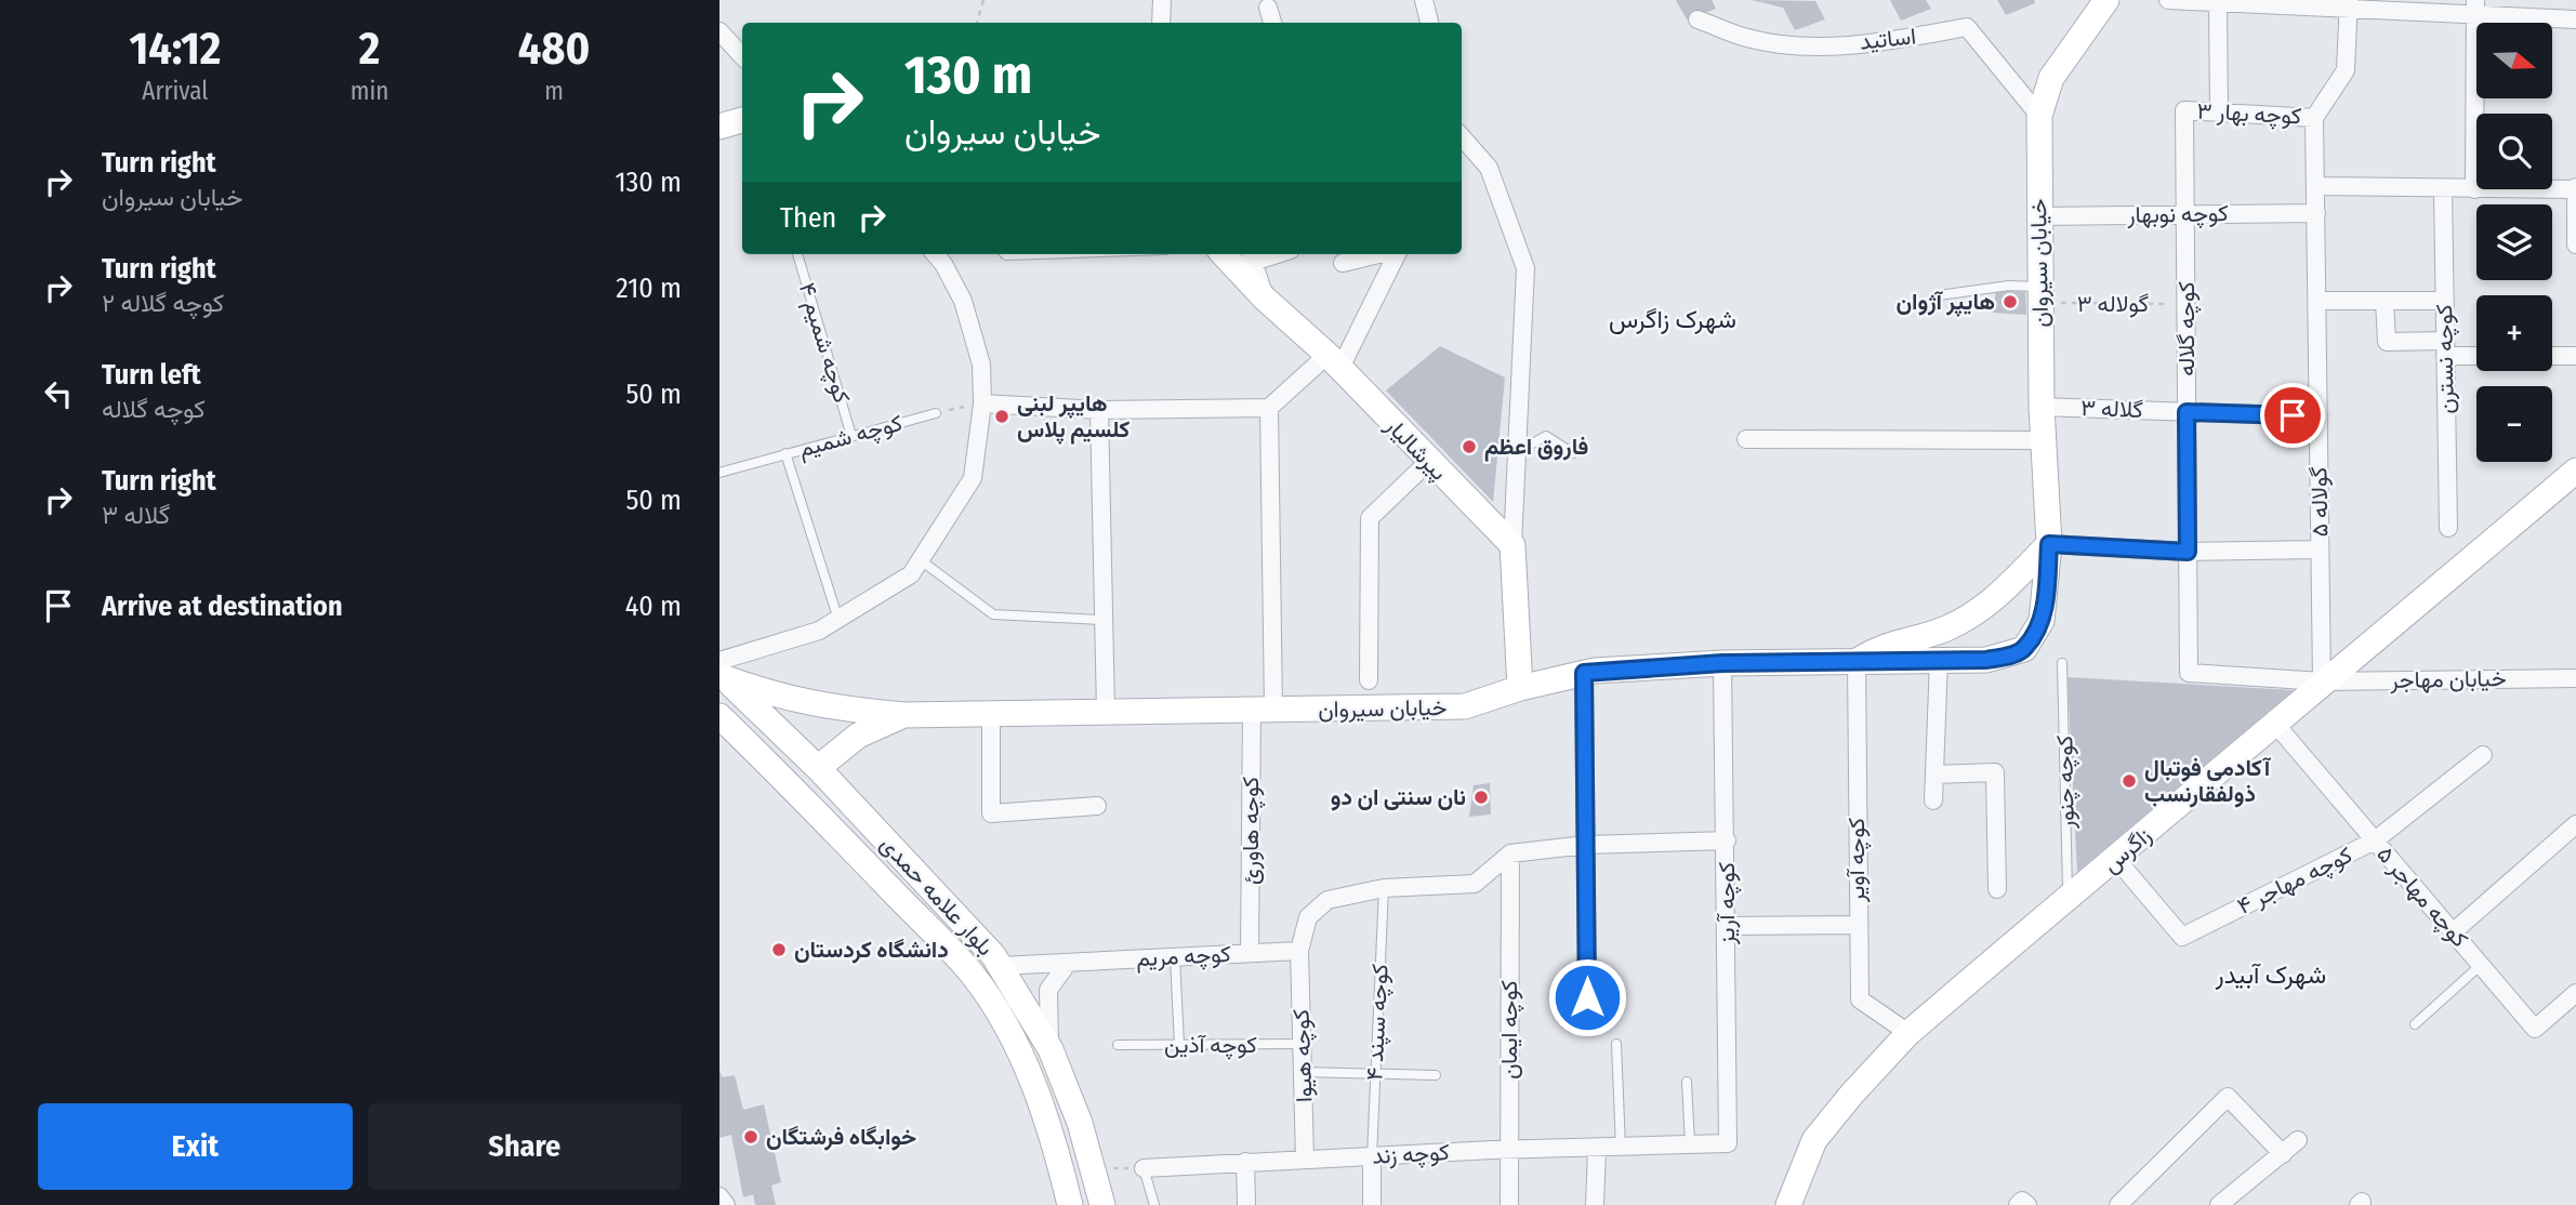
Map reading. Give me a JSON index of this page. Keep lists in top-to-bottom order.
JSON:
{
  "streets": {
    "street": [
      "اساتید",
      "کوچه بهار ۳",
      "کوچه نوبهار",
      "خیابان سیروان",
      "کوچه گلاله",
      "کوچه نسترن",
      "گلاله ۳",
      "پیرشالیار",
      "گولاله ۵",
      "خیابان مهاجر",
      "کوچه هاورئ",
      "زاگرس",
      "کوچه آویر",
      "کوچه مهاجر ۴",
      "بلوار علامه حمدی",
      "کوچه مهاجر ۵",
      "کوچه آریز",
      "کوچه مریم",
      "کوچه ایمان",
      "کوچه هیوا",
      "کوچه زند"
    ],
    "lane": [
      "کوچه شمیم ۴",
      "کوچه شمیم",
      "کوچه چنور",
      "کوچه سپند ۴",
      "کوچه آذین"
    ],
    "path": ["گولاله ۳"]
  },
  "crossings": [
    ["اساتید", "خیابان سیروان"],
    ["کوچه بهار ۳", "کوچه گلاله"],
    ["کوچه بهار ۳", "گولاله ۵"],
    ["کوچه نوبهار", "خیابان سیروان"],
    ["کوچه نوبهار", "کوچه گلاله"],
    ["کوچه نوبهار", "گولاله ۵"],
    ["خیابان سیروان", "گولاله ۳"],
    ["خیابان سیروان", "گلاله ۳"],
    ["خیابان سیروان", "کوچه هاورئ"],
    ["خیابان سیروان", "کوچه آویر"],
    ["خیابان سیروان", "بلوار علامه حمدی"],
    ["خیابان سیروان", "کوچه آریز"],
    ["گولاله ۳", "کوچه گلاله"],
    ["کوچه گلاله", "گلاله ۳"],
    ["کوچه گلاله", "گولاله ۵"],
    ["کوچه گلاله", "خیابان مهاجر"],
    ["کوچه گلاله", "زاگرس"],
    ["کوچه شمیم ۴", "کوچه شمیم"],
    ["گلاله ۳", "گولاله ۵"],
    ["گولاله ۵", "خیابان مهاجر"],
    ["گولاله ۵", "زاگرس"],
    ["خیابان مهاجر", "زاگرس"],
    ["کوچه چنور", "زاگرس"],
    ["کوچه هاورئ", "کوچه مریم"],
    ["زاگرس", "کوچه آویر"],
    ["زاگرس", "کوچه مهاجر ۴"],
    ["زاگرس", "کوچه مهاجر ۵"],
    ["کوچه مهاجر ۴", "کوچه مهاجر ۵"],
    ["بلوار علامه حمدی", "کوچه مریم"],
    ["کوچه آریز", "کوچه زند"],
    ["کوچه مریم", "کوچه هیوا"],
    ["کوچه سپند ۴", "کوچه هیوا"],
    ["کوچه سپند ۴", "کوچه زند"],
    ["کوچه ایمان", "کوچه هیوا"],
    ["کوچه ایمان", "کوچه زند"],
    ["کوچه آذین", "کوچه هیوا"],
    ["کوچه هیوا", "کوچه زند"]
  ],
  "districts": ["شهرک زاگرس", "شهرک آبیدر"],
  "places": [
    "هایپر آژوان",
    "هایپر لبنی کلسیم پلاس",
    "فاروق اعظم",
    "آکادمی فوتبال ذولفقارنسب",
    "نان سنتی ان دو",
    "دانشگاه کردستان",
    "خوابگاه فرشتگان"
  ],
  "north": "right",
  "page": {
    "eta": [
      "14:12",
      "Arrival",
      "2",
      "min",
      "480",
      "m"
    ],
    "map_buttons": ["+", "−"],
    "turn": ["130 m", "خیابان سیروان"],
    "list": [
      {
        "name": "Turn right",
        "note": "خیابان سیروان",
        "value": "130 m"
      },
      {
        "name": "Turn right",
        "note": "کوچه گلاله ۲",
        "value": "210 m"
      },
      {
        "name": "Turn left",
        "note": "کوچه گلاله",
        "value": "50 m"
      },
      {
        "name": "Turn right",
        "note": "گلاله ۳",
        "value": "50 m"
      },
      {
        "name": "Arrive at destination",
        "value": "40 m"
      }
    ],
    "then": "Then",
    "buttons": ["Exit", "Share"]
  }
}
